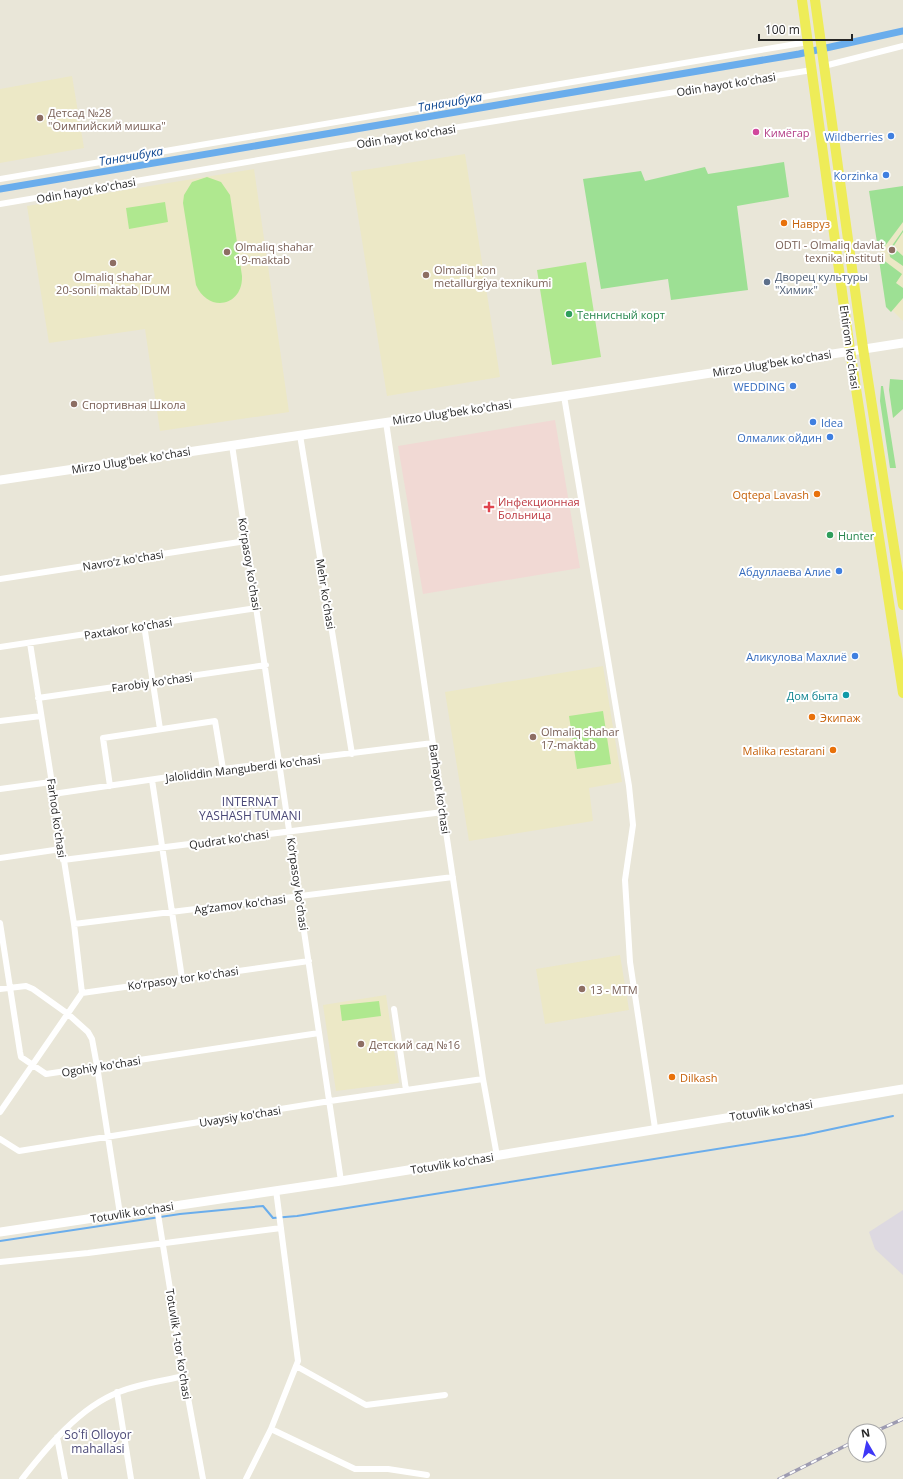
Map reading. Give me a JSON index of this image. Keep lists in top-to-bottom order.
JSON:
{
  "streets": {
    "main road": ["Ehtirom ko'chasi", "Mirzo Ulug'bek ko'chasi", "Totuvlik ko'chasi"],
    "street": [
      "Odin hayot ko'chasi",
      "Navro‘z ko'chasi",
      "Ko‘rpasoy ko'chasi",
      "Mehr ko'chasi",
      "Paxtakor ko'chasi",
      "Farobiy ko'chasi",
      "Jaloliddin Manguberdi ko'chasi",
      "Barhayot ko'chasi",
      "Farhod ko'chasi",
      "Qudrat ko'chasi",
      "Ag‘zamov ko'chasi",
      "Ko‘rpasoy tor ko'chasi",
      "Ogohiy ko'chasi",
      "Uvaysiy ko'chasi",
      "Totuvlik 1-tor ko'chasi"
    ]
  },
  "crossings": [
    ["Odin hayot ko'chasi", "Ehtirom ko'chasi"],
    ["Ehtirom ko'chasi", "Mirzo Ulug'bek ko'chasi"],
    ["Mirzo Ulug'bek ko'chasi", "Ko‘rpasoy ko'chasi"],
    ["Mirzo Ulug'bek ko'chasi", "Mehr ko'chasi"],
    ["Mirzo Ulug'bek ko'chasi", "Barhayot ko'chasi"],
    ["Navro‘z ko'chasi", "Ko‘rpasoy ko'chasi"],
    ["Ko‘rpasoy ko'chasi", "Paxtakor ko'chasi"],
    ["Ko‘rpasoy ko'chasi", "Farobiy ko'chasi"],
    ["Ko‘rpasoy ko'chasi", "Jaloliddin Manguberdi ko'chasi"],
    ["Ko‘rpasoy ko'chasi", "Qudrat ko'chasi"],
    ["Ko‘rpasoy ko'chasi", "Ag‘zamov ko'chasi"],
    ["Ko‘rpasoy ko'chasi", "Ko‘rpasoy tor ko'chasi"],
    ["Ko‘rpasoy ko'chasi", "Ogohiy ko'chasi"],
    ["Ko‘rpasoy ko'chasi", "Totuvlik ko'chasi"],
    ["Ko‘rpasoy ko'chasi", "Uvaysiy ko'chasi"],
    ["Mehr ko'chasi", "Jaloliddin Manguberdi ko'chasi"],
    ["Paxtakor ko'chasi", "Farhod ko'chasi"],
    ["Farobiy ko'chasi", "Farhod ko'chasi"],
    ["Jaloliddin Manguberdi ko'chasi", "Barhayot ko'chasi"],
    ["Jaloliddin Manguberdi ko'chasi", "Farhod ko'chasi"],
    ["Barhayot ko'chasi", "Qudrat ko'chasi"],
    ["Barhayot ko'chasi", "Ag‘zamov ko'chasi"],
    ["Barhayot ko'chasi", "Totuvlik ko'chasi"],
    ["Barhayot ko'chasi", "Uvaysiy ko'chasi"],
    ["Farhod ko'chasi", "Qudrat ko'chasi"],
    ["Farhod ko'chasi", "Ag‘zamov ko'chasi"],
    ["Farhod ko'chasi", "Ko‘rpasoy tor ko'chasi"],
    ["Totuvlik ko'chasi", "Totuvlik 1-tor ko'chasi"]
  ],
  "districts": ["INTERNAT YASHASH TUMANI", "Soʻfi Ollоyor mahallasi"],
  "water": ["Таначибука"],
  "places": {
    "other": [
      "Детсад №28 \"Оимпийский мишка\"",
      "Кимёгар",
      "Wildberries",
      "Korzinka",
      "Навруз",
      "ODTI - Olmaliq davlat texnika instituti",
      "Olmaliq shahar 19-maktab",
      "Olmaliq shahar 20-sonli maktab IDUM",
      "Olmaliq kon metallurgiya texnikumi",
      "Дворец культуры \"Химик\"",
      "Теннисный корт",
      "WEDDING",
      "Спортивная Школа",
      "Idea",
      "Олмалик ойдин",
      "Oqtepa Lavash",
      "Hunter",
      "Абдуллаева Алие",
      "Аликулова Махлиё",
      "Дом быта",
      "Экипаж",
      "Olmaliq shahar 17-maktab",
      "Malika restarani",
      "13 - MTM",
      "Детский сад №16",
      "Dilkash"
    ],
    "health": ["Инфекционная Больница"]
  },
  "scale_bar": "100 m",
  "north": "top"
}
